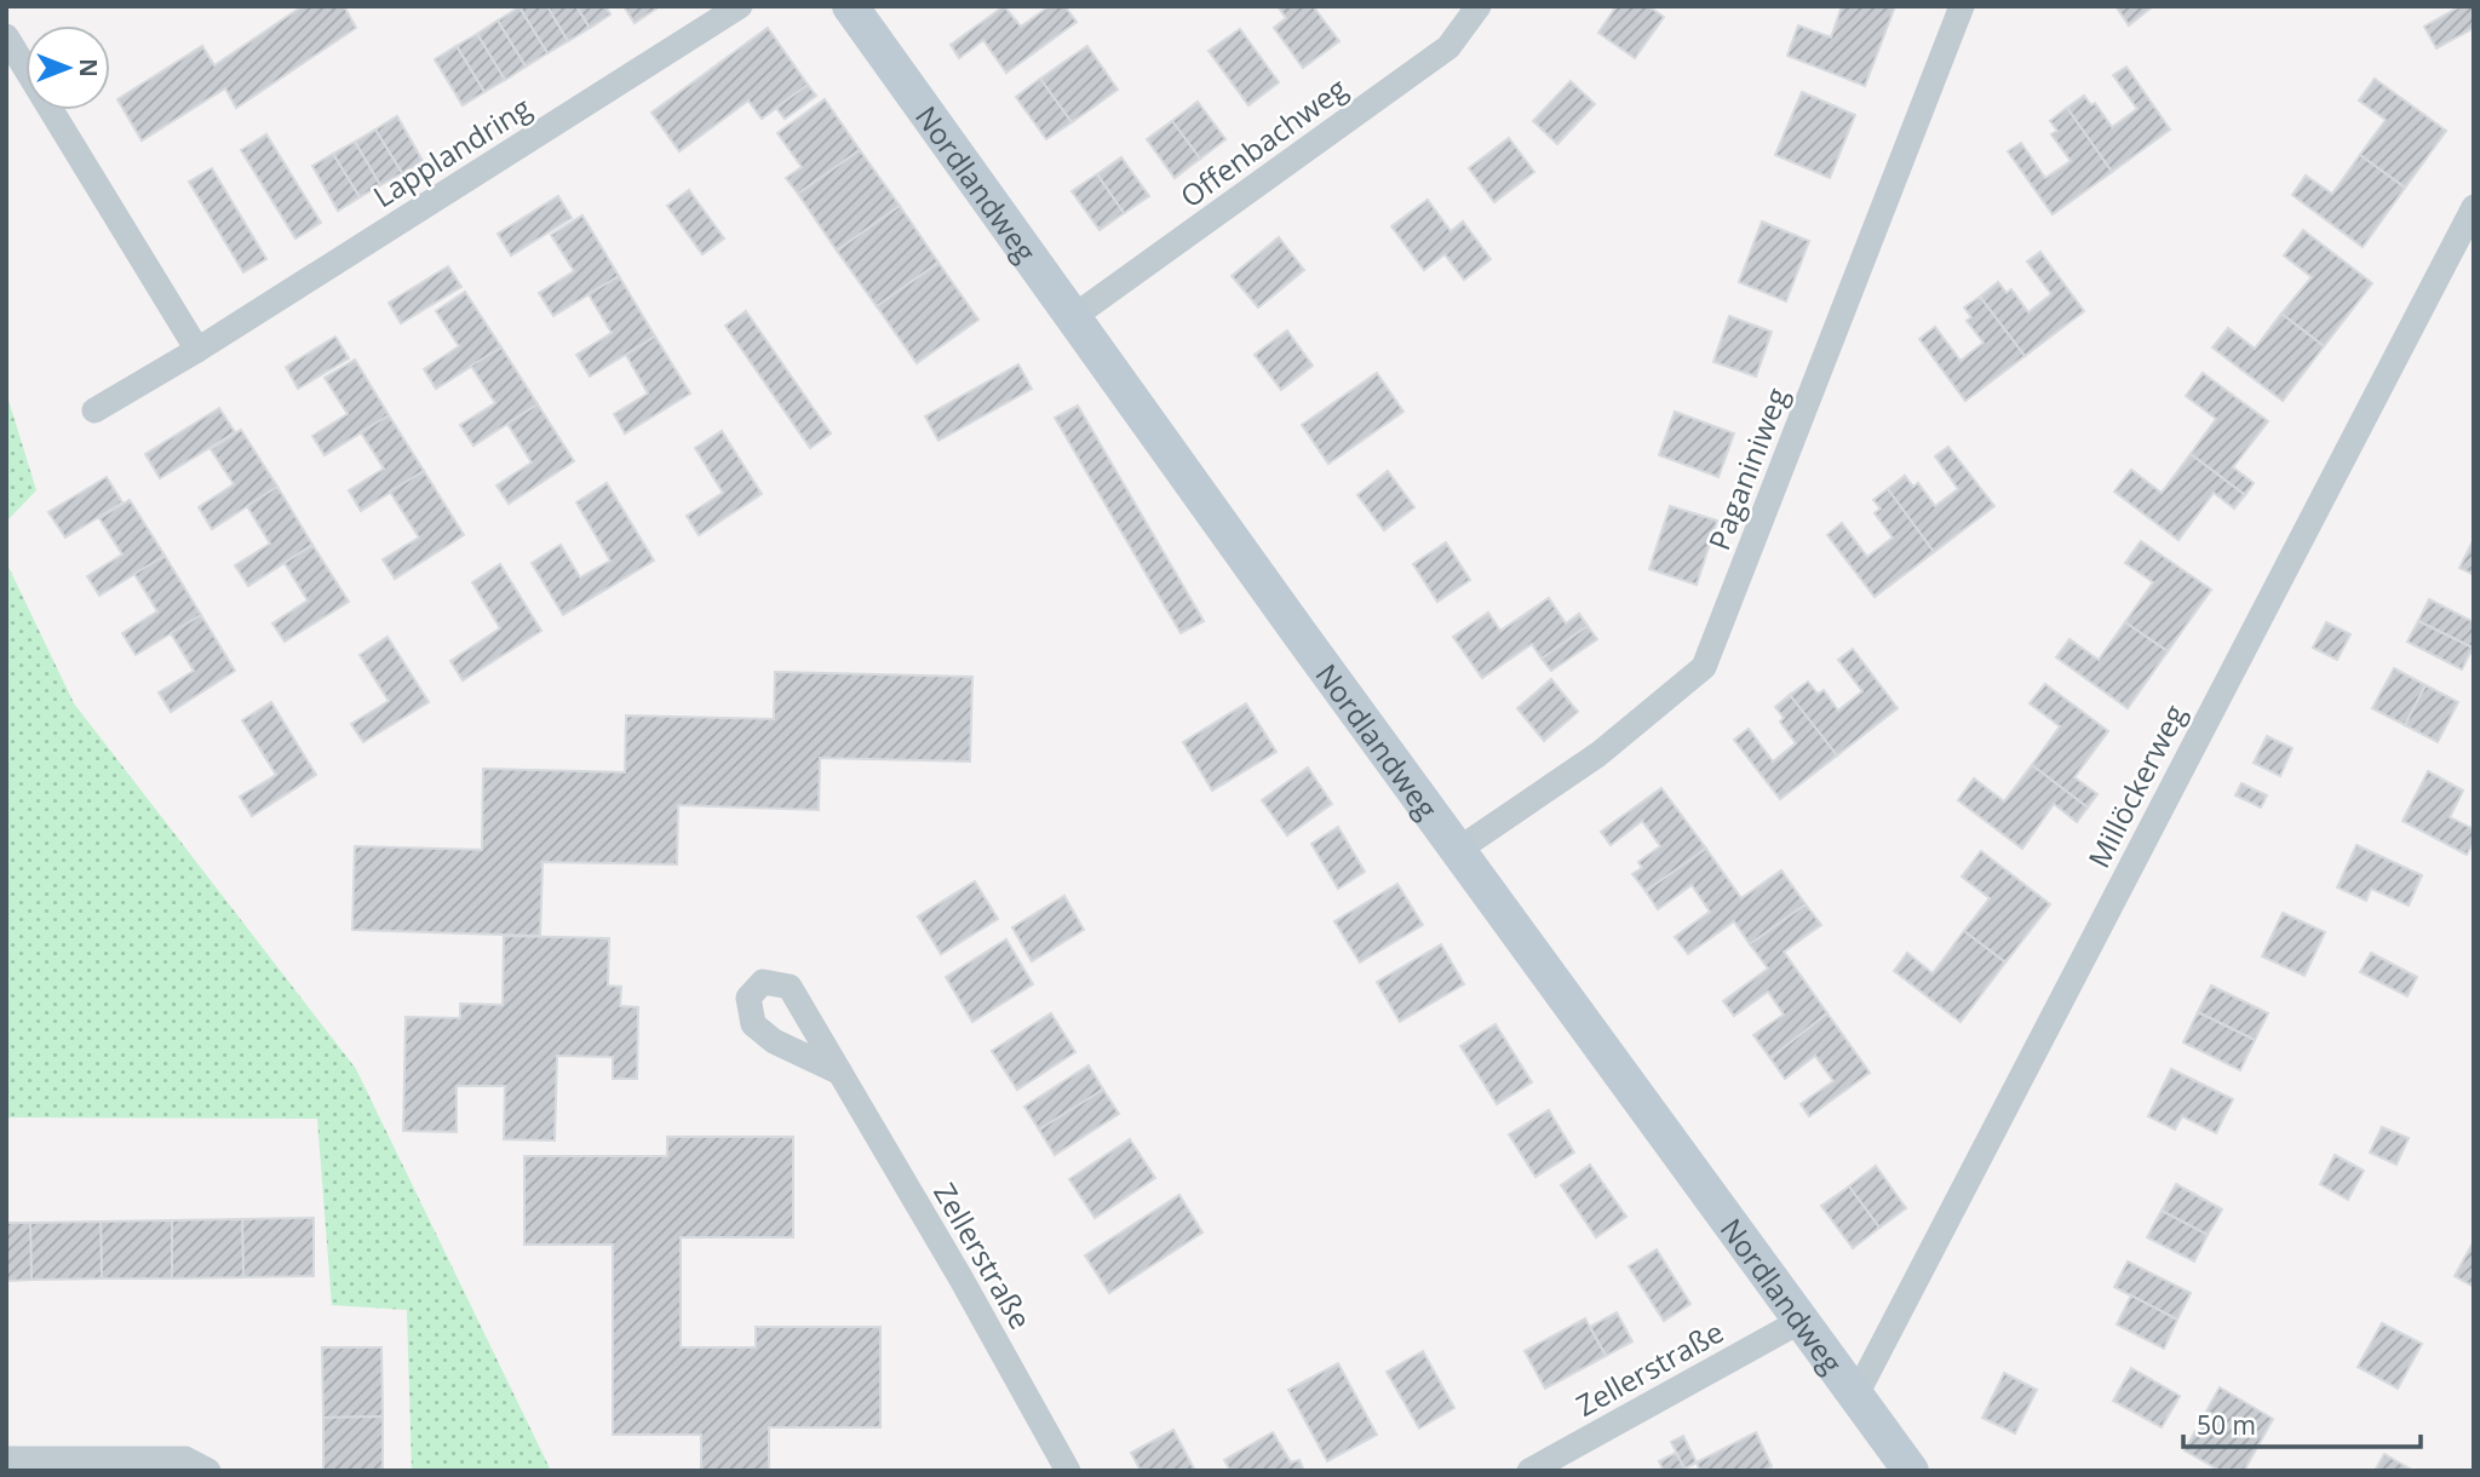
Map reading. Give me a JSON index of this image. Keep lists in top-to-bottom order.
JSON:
{
  "streets": {
    "street": [
      "Offenbachweg",
      "Lapplandring",
      "Nordlandweg",
      "Paganiniweg",
      "Millöckerweg",
      "Zellerstraße"
    ]
  },
  "crossings": [
    ["Offenbachweg", "Nordlandweg"],
    ["Nordlandweg", "Paganiniweg"],
    ["Nordlandweg", "Millöckerweg"],
    ["Nordlandweg", "Zellerstraße"]
  ],
  "scale_bar": "50 m",
  "north": "right"
}
